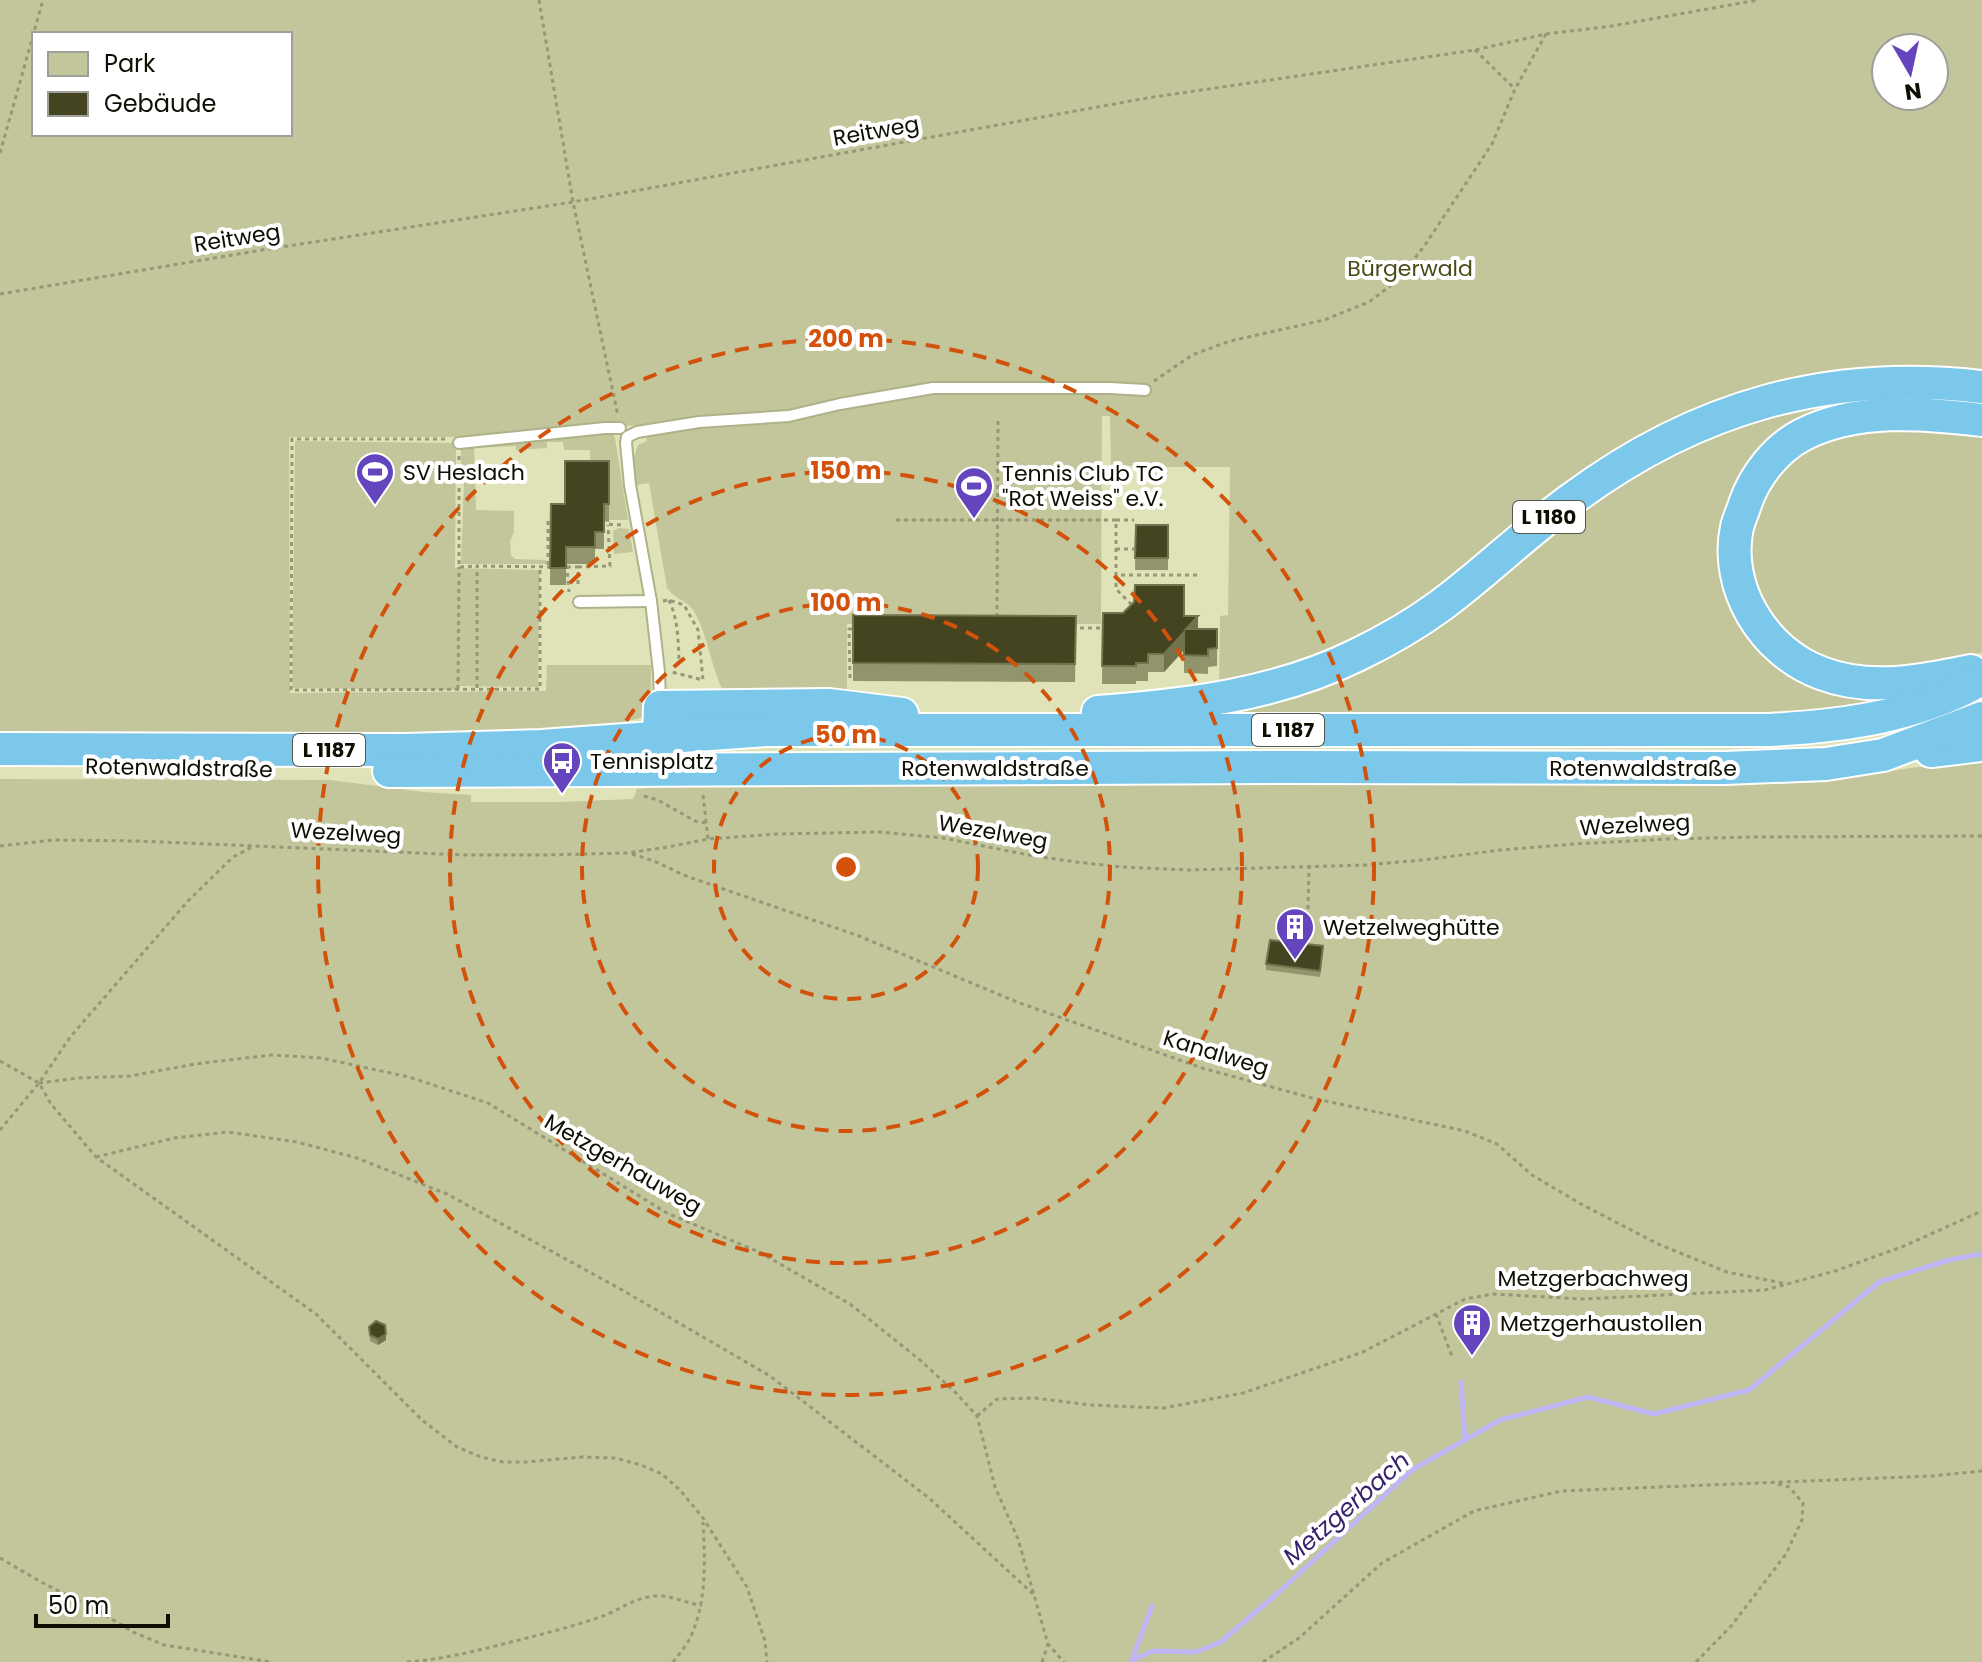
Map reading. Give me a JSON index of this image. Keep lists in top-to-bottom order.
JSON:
{
  "streets": {
    "highway": ["L 1180", "L 1187", "Rotenwaldstraße"],
    "path": [
      "Reitweg",
      "Wezelweg",
      "Kanalweg",
      "Metzgerhauweg",
      "Metzgerbachweg"
    ]
  },
  "crossings": [
    ["L 1180", "Rotenwaldstraße"],
    ["Wezelweg", "Kanalweg"],
    ["Kanalweg", "Metzgerbachweg"],
    ["Metzgerhauweg", "Metzgerbachweg"]
  ],
  "water": ["Metzgerbach"],
  "parks": ["Bürgerwald"],
  "places": {
    "sports": ["SV Heslach", "Tennis Club TC \"Rot Weiss\" e.V."],
    "bus stop": ["Tennisplatz"],
    "building": ["Wetzelweghütte", "Metzgerhaustollen"]
  },
  "legend": ["Park", "Gebäude"],
  "scale_bar": "50 m",
  "north": "bottom",
  "rings": [
    "200 m",
    "150 m",
    "100 m",
    "50 m"
  ]
}
